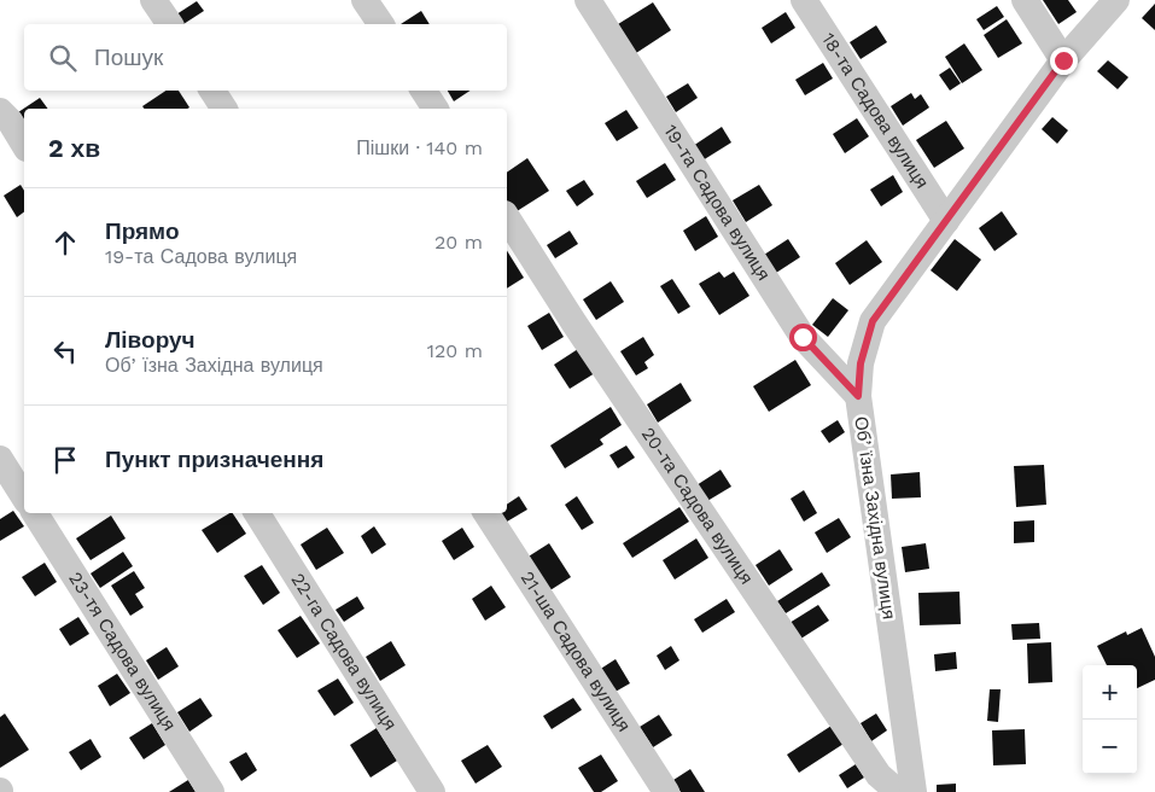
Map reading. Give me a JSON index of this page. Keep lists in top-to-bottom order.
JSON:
{
  "streets": {
    "street": [
      "18-та Садова вулиця",
      "19-та Садова вулиця",
      "20-та Садова вулиця",
      "Обʼїзна Західна вулиця",
      "23-тя Садова вулиця",
      "22-га Садова вулиця",
      "21-ша Садова вулиця"
    ]
  },
  "crossings": [
    ["18-та Садова вулиця", "Обʼїзна Західна вулиця"],
    ["19-та Садова вулиця", "Обʼїзна Західна вулиця"]
  ],
  "page": {
    "search": "Пошук",
    "heading": ["2 хв", "Пішки · 140 m"],
    "list": [
      ["Прямо", "19-та Садова вулиця", "20 m"],
      ["Ліворуч", "Обʼїзна Західна вулиця", "120 m"],
      "Пункт призначення"
    ],
    "map_buttons": ["+", "−"]
  }
}
